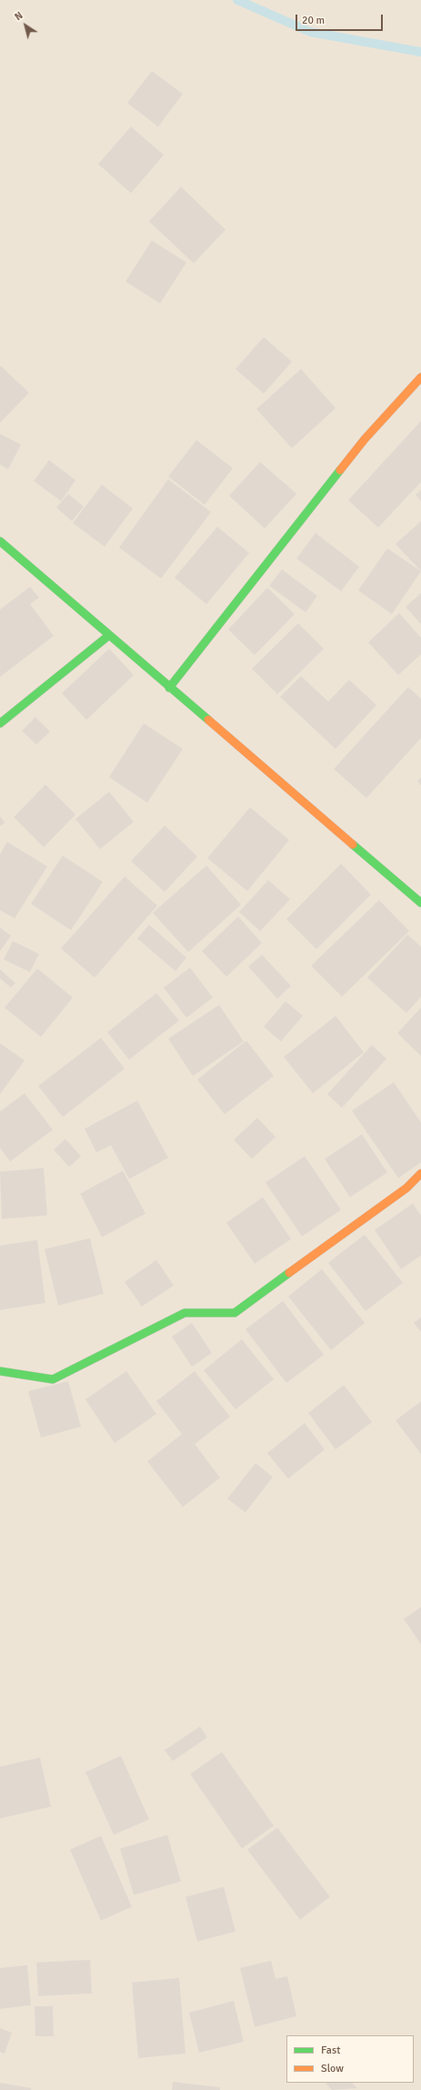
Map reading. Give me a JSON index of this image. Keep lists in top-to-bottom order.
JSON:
{
  "legend": ["Fast", "Slow"],
  "scale_bar": "20 m",
  "north": "top left"
}
